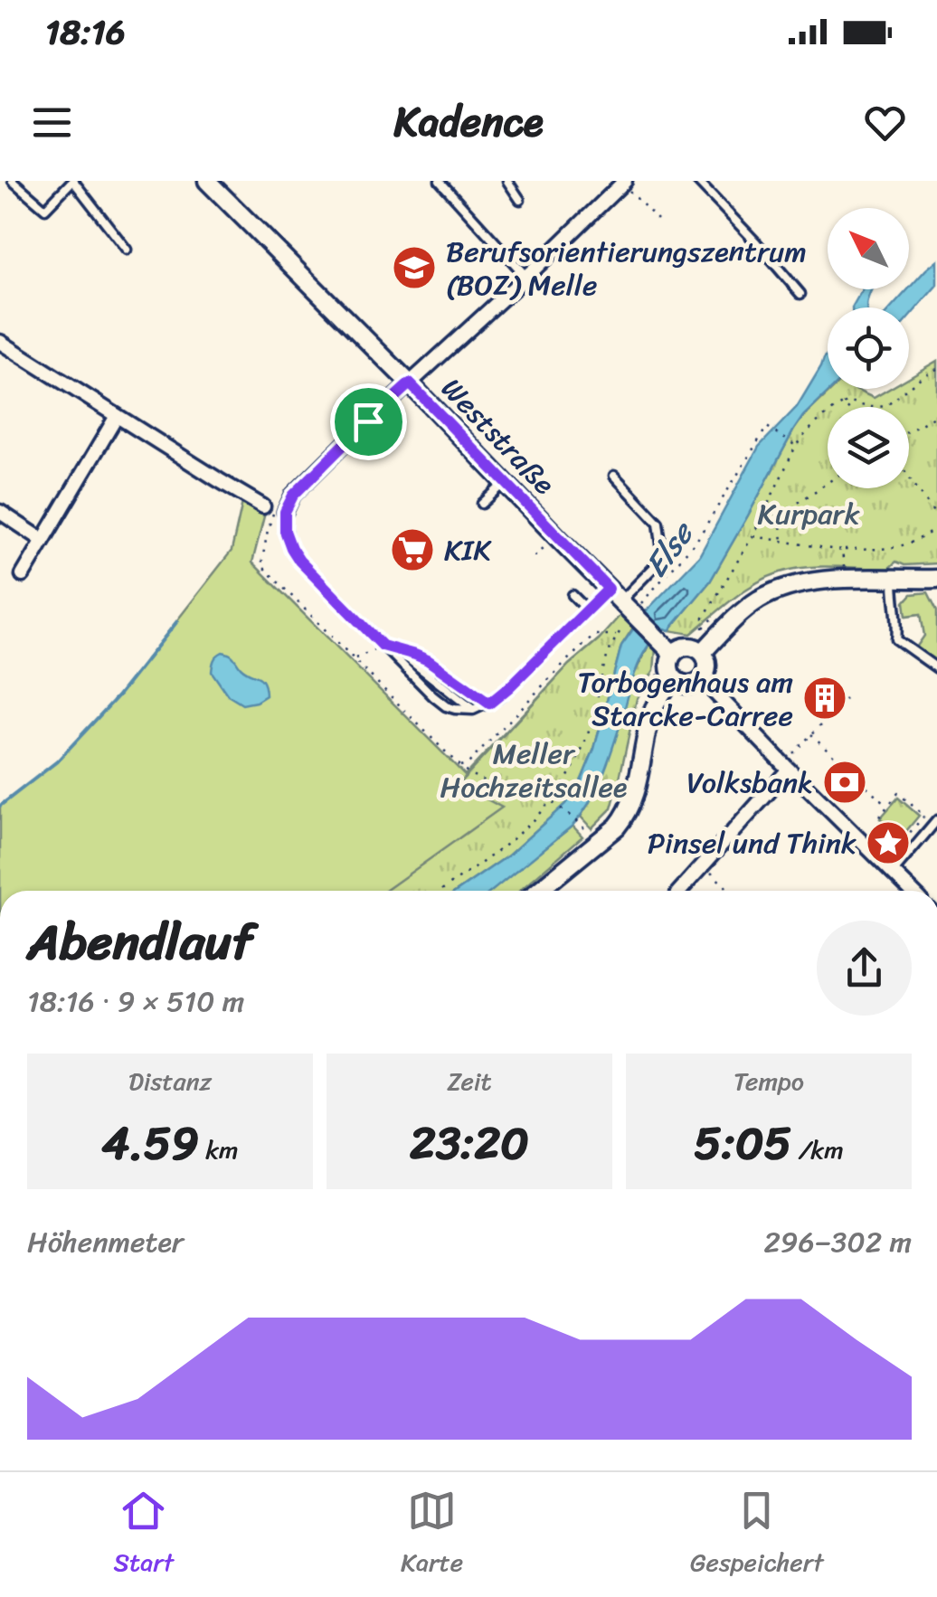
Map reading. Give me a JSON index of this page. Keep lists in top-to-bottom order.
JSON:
{
  "streets": {
    "street": ["Weststraße"]
  },
  "water": ["Else"],
  "parks": ["Kurpark", "Meller Hochzeitsallee"],
  "places": {
    "school or university": ["Berufsorientierungszentrum (BOZ) Melle"],
    "supermarket": ["KIK"],
    "building": ["Torbogenhaus am Starcke-Carree"],
    "bank": ["Volksbank"],
    "place": ["Pinsel und Think"]
  },
  "north": "top left",
  "page": {
    "status": "18:16",
    "header": "Kadence",
    "heading": ["Abendlauf", "18:16 · 9 × 510 m"],
    "stats": [
      ["Distanz", "4.59 km"],
      ["Zeit", "23:20"],
      ["Tempo", "5:05 /km"]
    ],
    "chart": ["Höhenmeter", "296–302 m"],
    "tabs": ["Start", "Karte", "Gespeichert"]
  }
}
